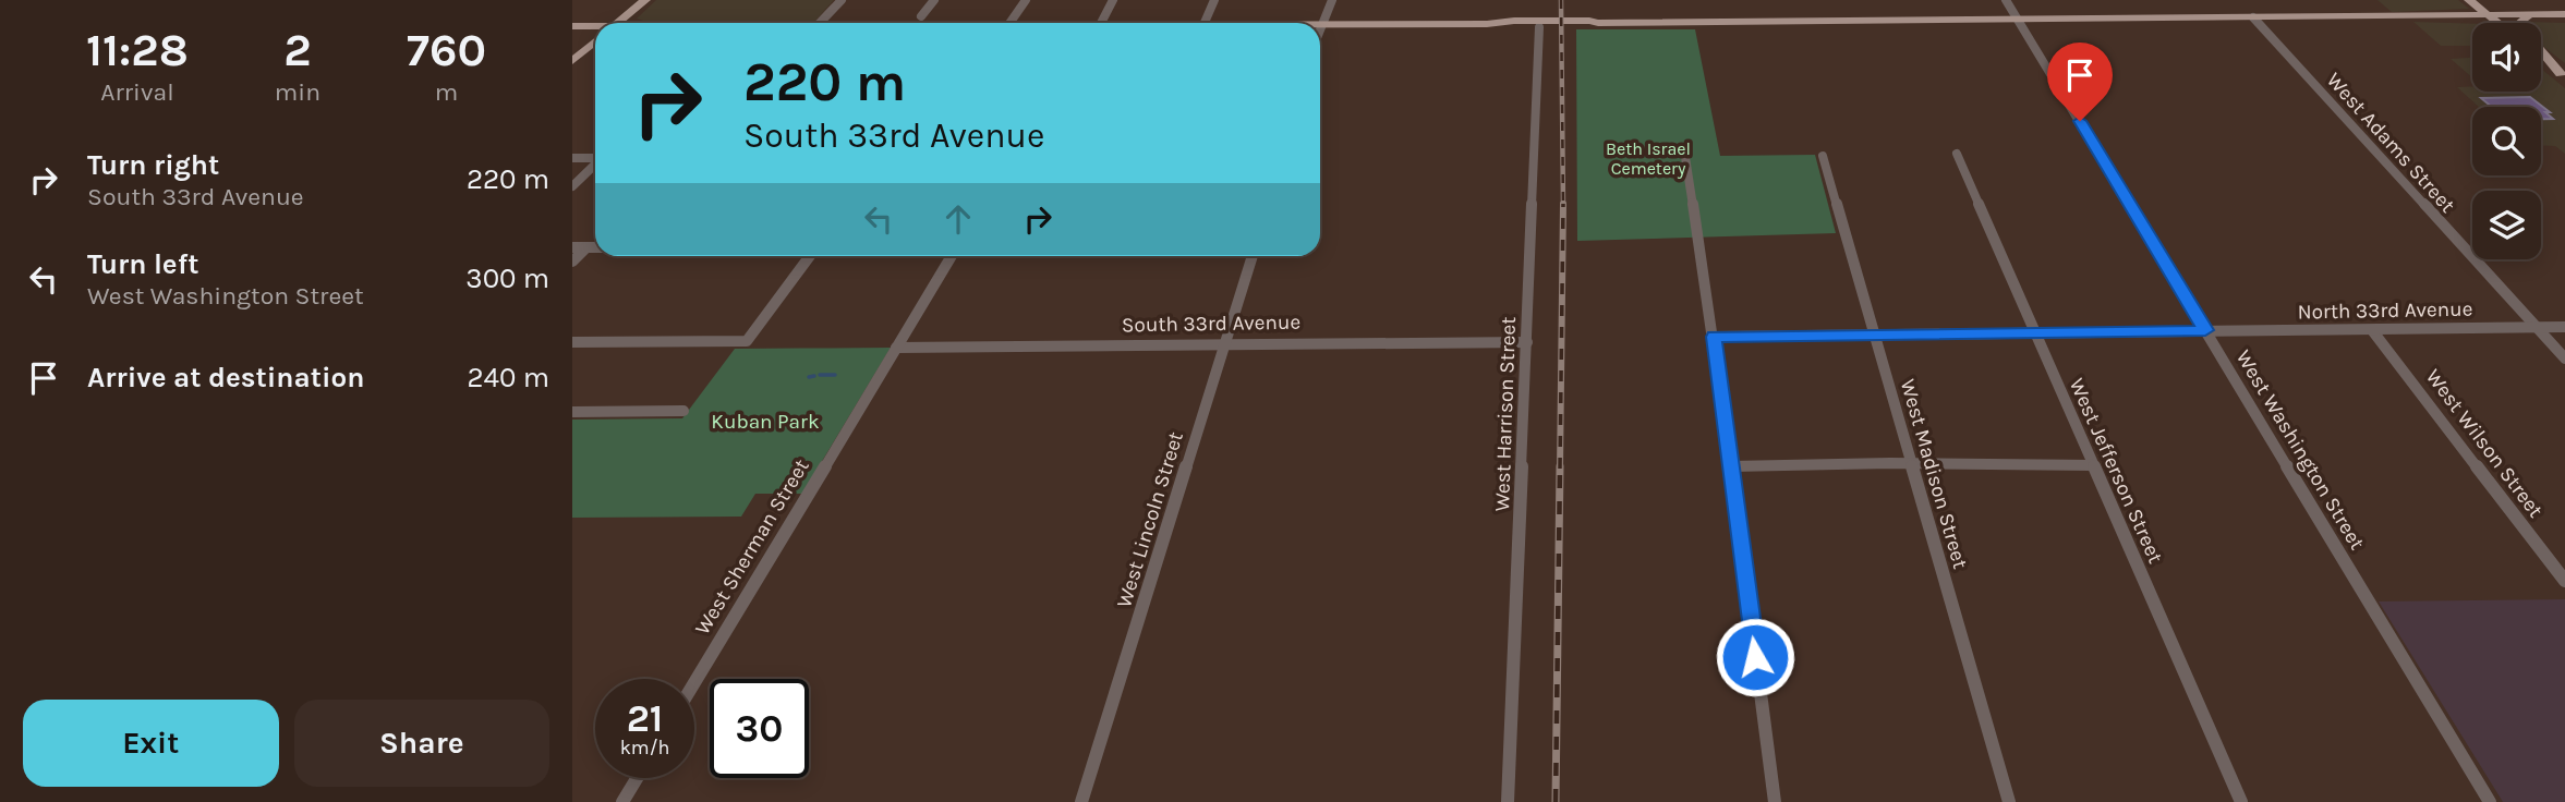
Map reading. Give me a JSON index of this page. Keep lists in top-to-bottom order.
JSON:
{
  "streets": {
    "street": [
      "West Adams Street",
      "North 33rd Avenue",
      "South 33rd Avenue",
      "West Harrison Street",
      "West Wilson Street",
      "West Washington Street",
      "West Jefferson Street",
      "West Madison Street",
      "West Lincoln Street",
      "West Sherman Street"
    ]
  },
  "crossings": [
    ["West Adams Street", "North 33rd Avenue"],
    ["North 33rd Avenue", "West Wilson Street"],
    ["North 33rd Avenue", "West Washington Street"],
    ["South 33rd Avenue", "West Harrison Street"],
    ["South 33rd Avenue", "West Lincoln Street"],
    ["South 33rd Avenue", "West Sherman Street"]
  ],
  "parks": ["Beth Israel Cemetery", "Kuban Park"],
  "page": {
    "eta": [
      "11:28",
      "Arrival",
      "2",
      "min",
      "760",
      "m"
    ],
    "turn": ["220 m", "South 33rd Avenue"],
    "list": [
      {
        "name": "Turn right",
        "note": "South 33rd Avenue",
        "value": "220 m"
      },
      {
        "name": "Turn left",
        "note": "West Washington Street",
        "value": "300 m"
      },
      {
        "name": "Arrive at destination",
        "value": "240 m"
      }
    ],
    "speed": "21 km/h",
    "limit": "30",
    "buttons": ["Exit", "Share"]
  }
}
